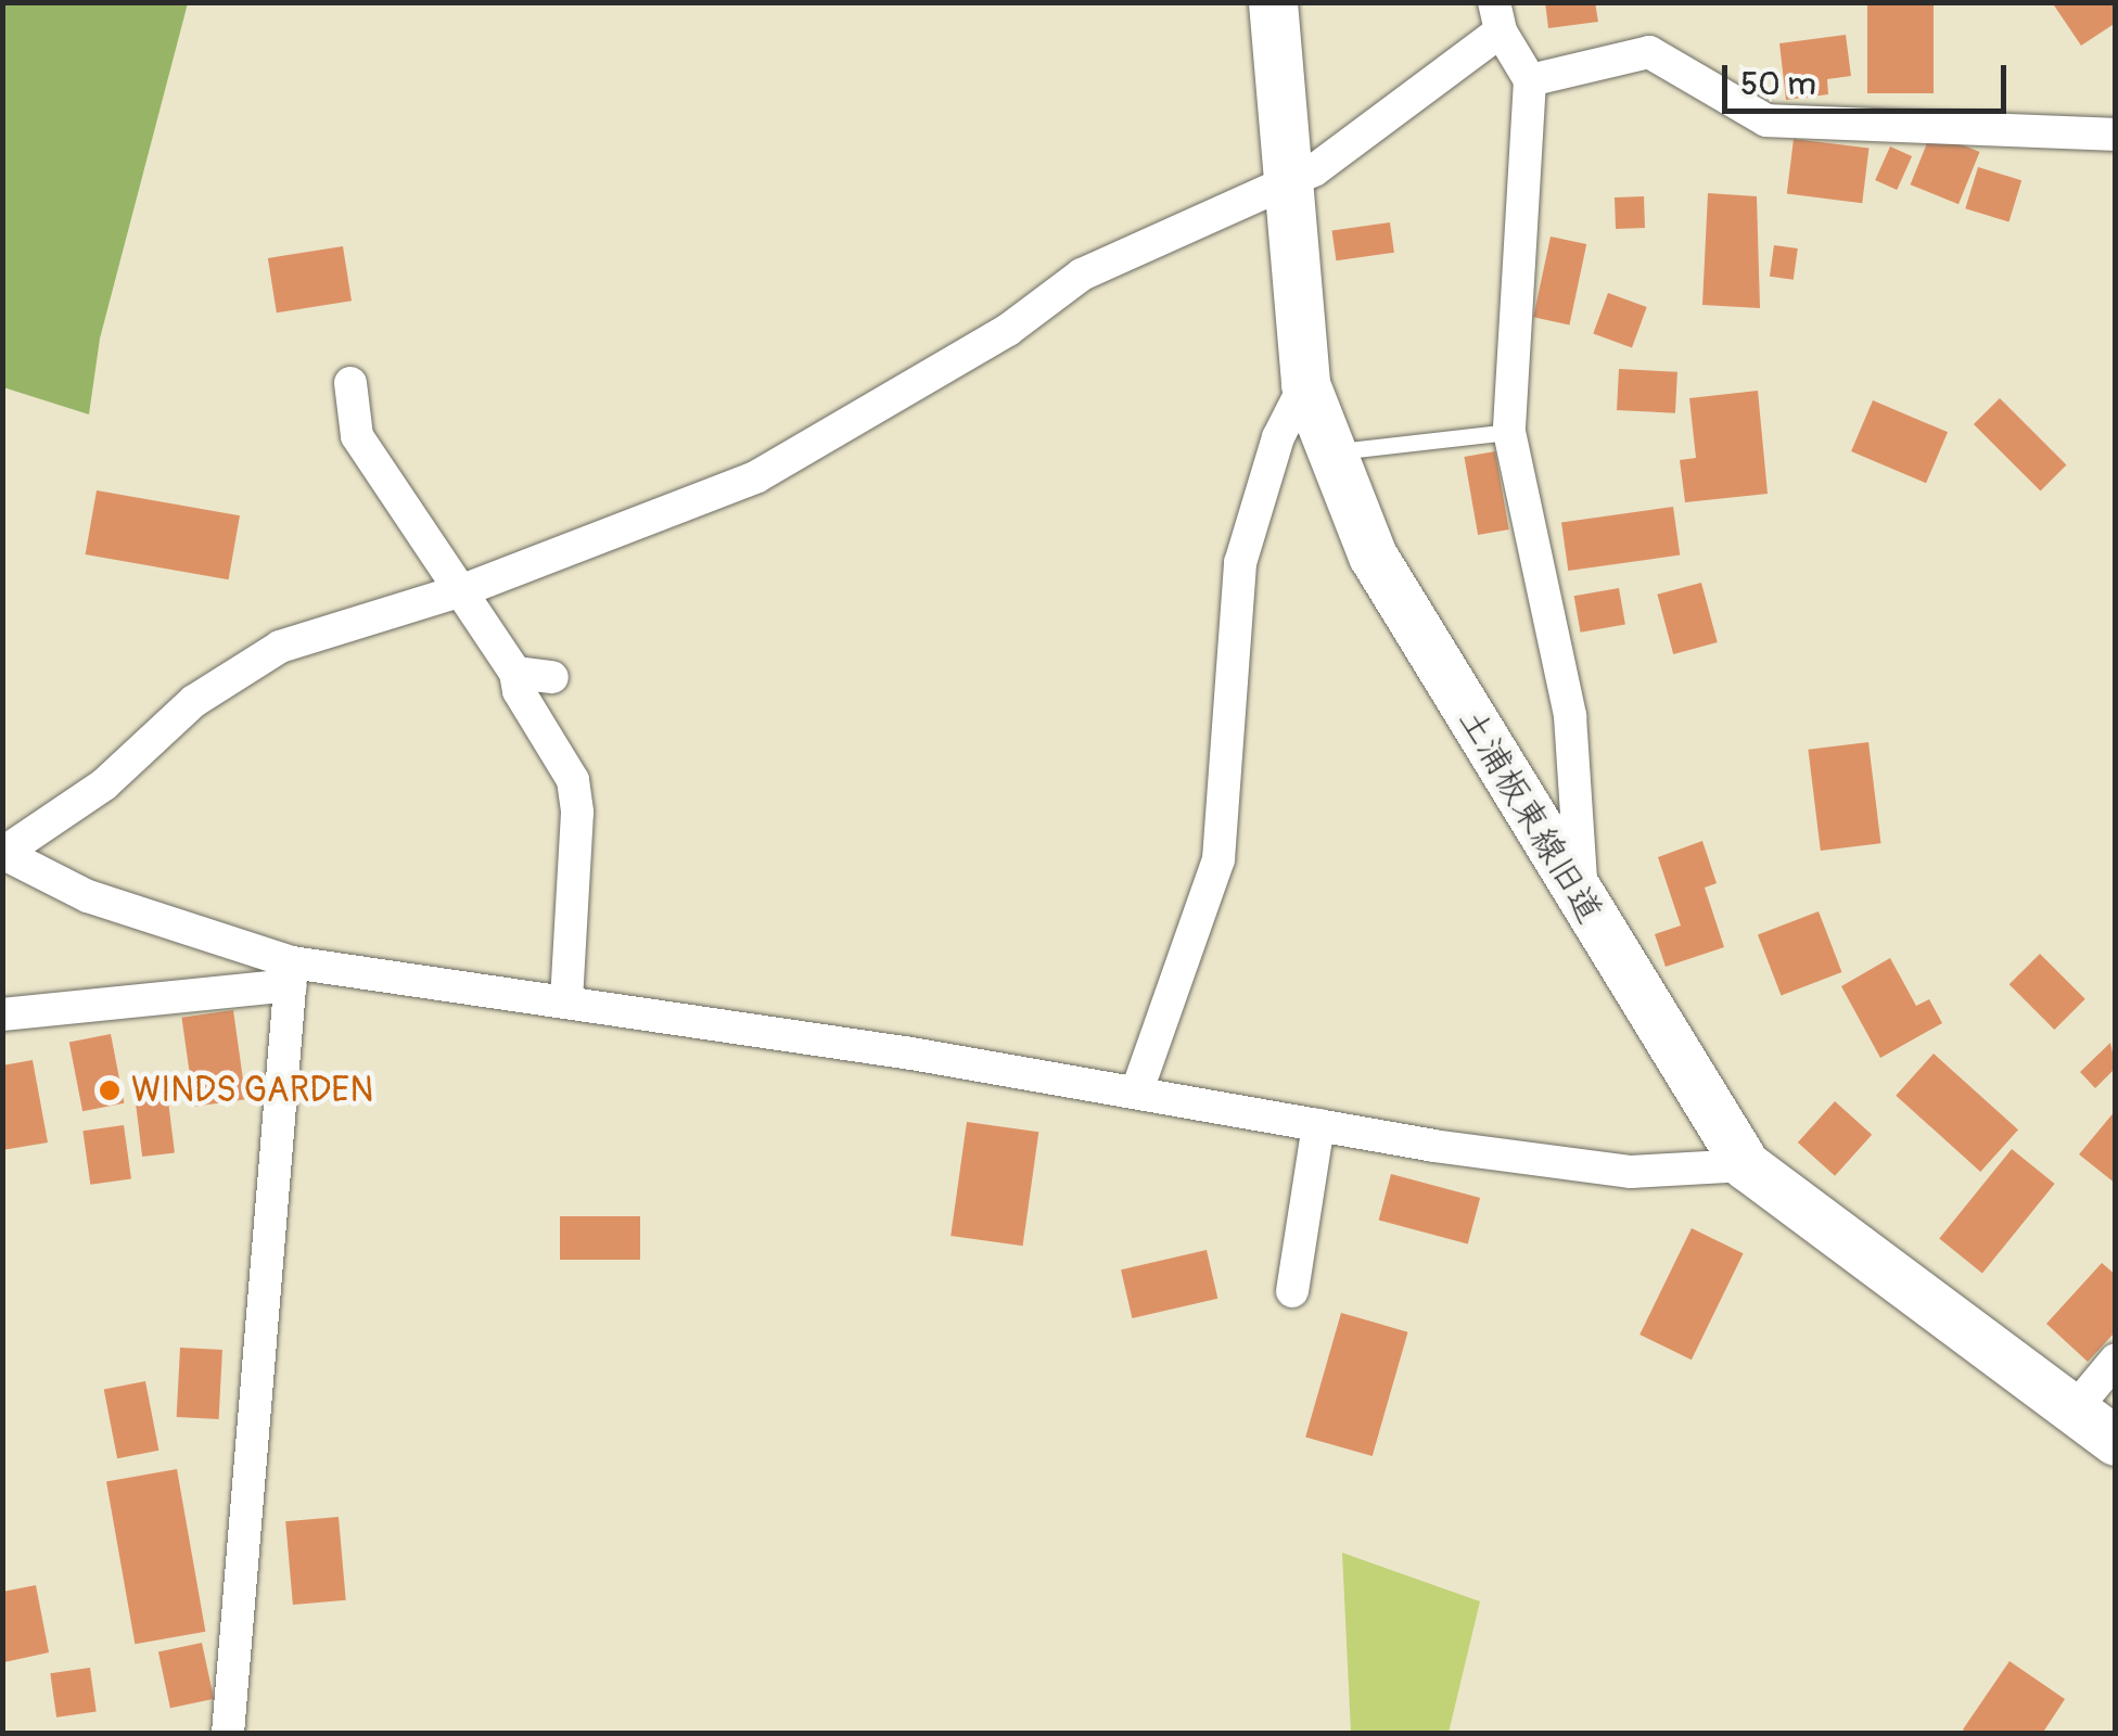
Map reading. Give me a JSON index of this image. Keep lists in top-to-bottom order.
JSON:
{
  "streets": {
    "street": ["土浦板東線旧道"]
  },
  "places": ["WINDS GARDEN"],
  "scale_bar": "50 m"
}
